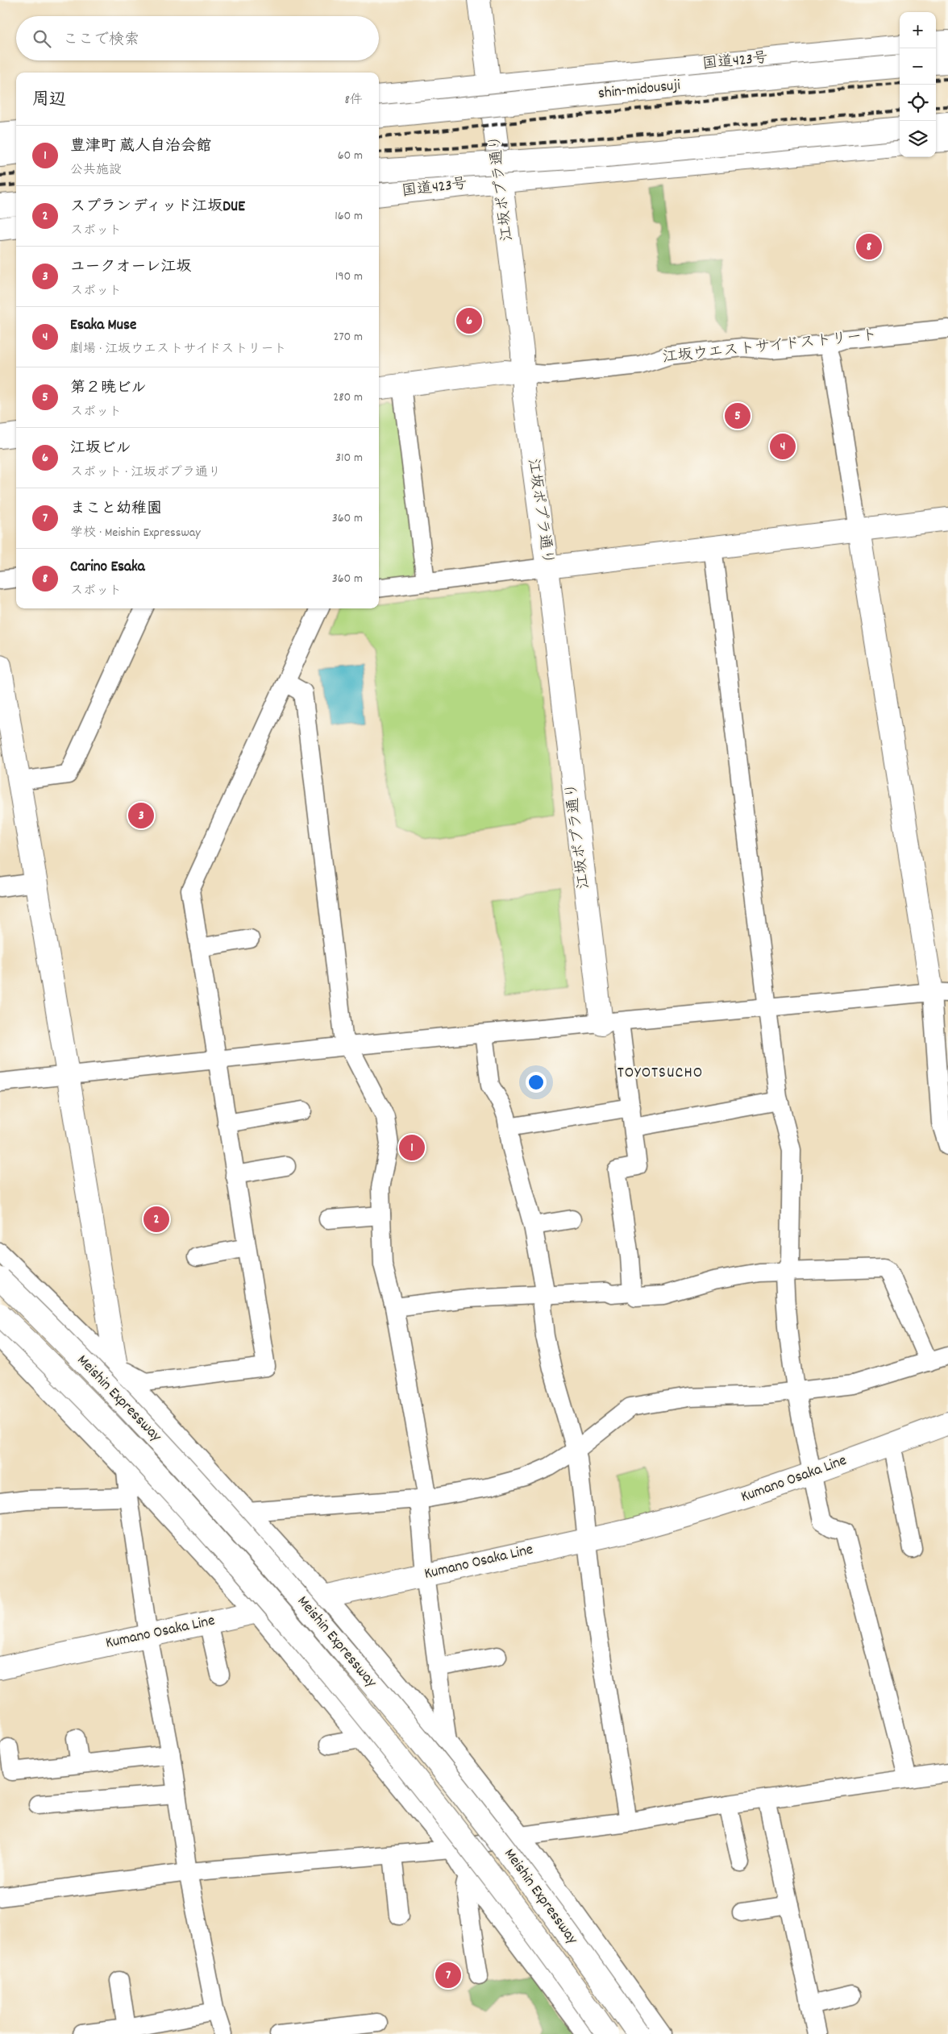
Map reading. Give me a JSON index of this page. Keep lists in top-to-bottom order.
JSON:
{
  "streets": {
    "main road": [
      "国道423号",
      "shin-midousuji",
      "江坂ポプラ通り",
      "江坂ウエストサイドストリート",
      "Meishin Expressway",
      "Kumano Osaka Line"
    ]
  },
  "crossings": [
    ["国道423号", "江坂ポプラ通り"],
    ["江坂ポプラ通り", "江坂ウエストサイドストリート"]
  ],
  "districts": ["TOYOTSUCHO"],
  "page": {
    "map_buttons": ["+", "−"],
    "search": "ここで検索",
    "heading": ["周辺", "8件"],
    "list": [
      {
        "mark": "1",
        "name": "豊津町 蔵人自治会館",
        "note": "公共施設",
        "value": "60 m"
      },
      {
        "mark": "2",
        "name": "スプランディッド江坂DUE",
        "note": "スポット",
        "value": "160 m"
      },
      {
        "mark": "3",
        "name": "ユークオーレ江坂",
        "note": "スポット",
        "value": "190 m"
      },
      {
        "mark": "4",
        "name": "Esaka Muse",
        "note": "劇場 · 江坂ウエストサイドストリート",
        "value": "270 m"
      },
      {
        "mark": "5",
        "name": "第２暁ビル",
        "note": "スポット",
        "value": "280 m"
      },
      {
        "mark": "6",
        "name": "江坂ビル",
        "note": "スポット · 江坂ポプラ通り",
        "value": "310 m"
      },
      {
        "mark": "7",
        "name": "まこと幼稚園",
        "note": "学校 · Meishin Expressway",
        "value": "360 m"
      },
      {
        "mark": "8",
        "name": "Carino Esaka",
        "note": "スポット",
        "value": "360 m"
      }
    ],
    "pins": [
      "8",
      "6",
      "5",
      "4",
      "3",
      "1",
      "2",
      "7"
    ]
  }
}
